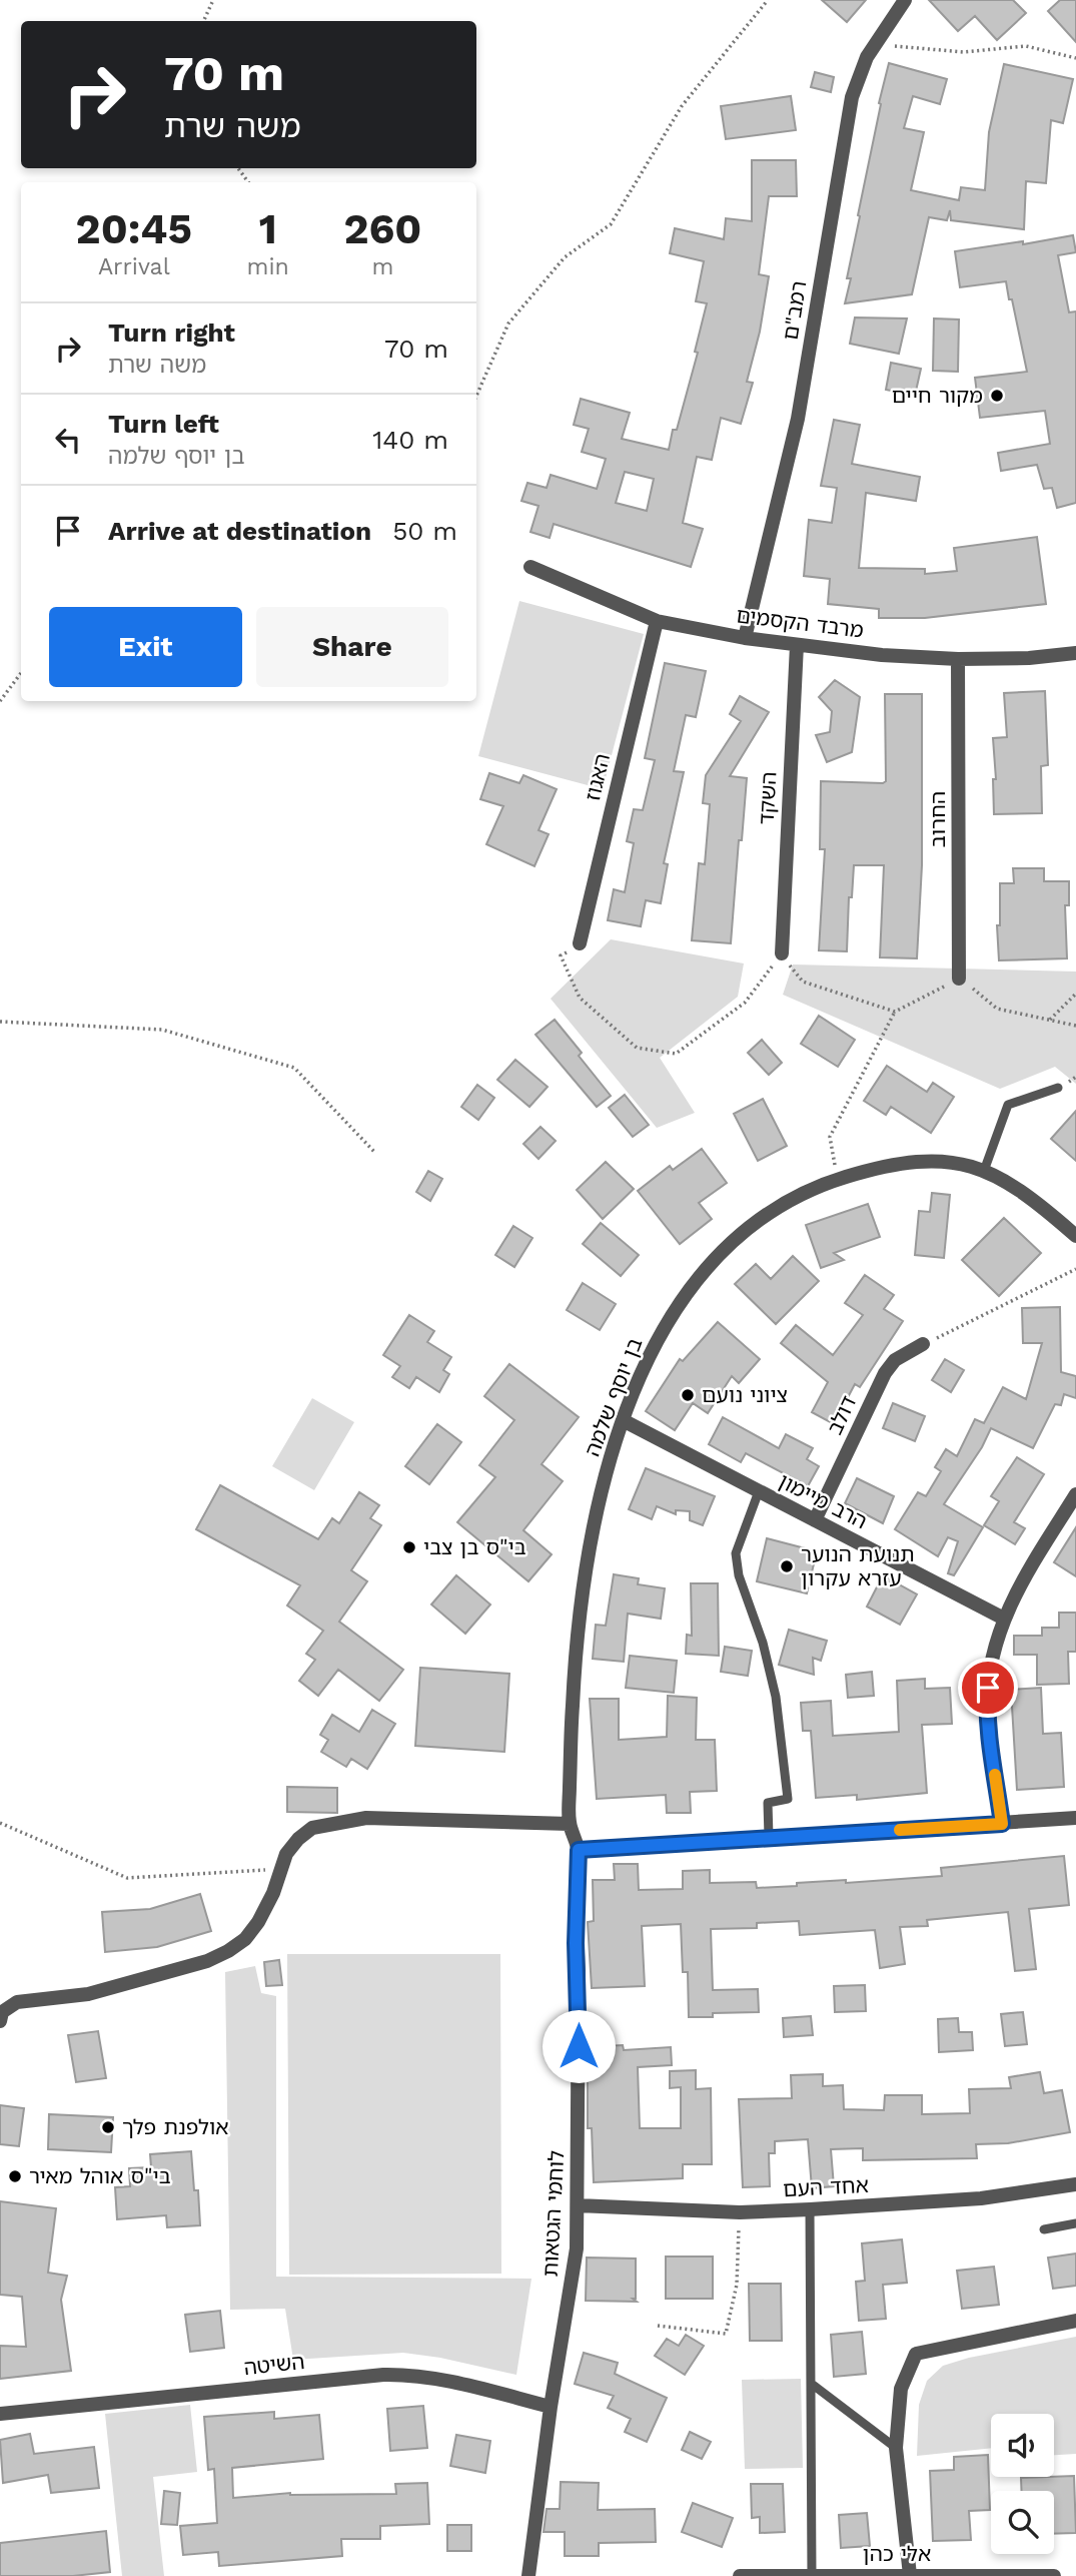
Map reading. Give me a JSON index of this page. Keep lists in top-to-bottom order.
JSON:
{
  "streets": {
    "street": [
      "רמב\"ם",
      "מרבד הקסמים",
      "האגוז",
      "השקד",
      "החרוב",
      "בן יוסף שלמה",
      "דולב",
      "הרב מיימון",
      "אחד העם",
      "לוחמי הגטאות",
      "השיטה",
      "אלי כהן"
    ]
  },
  "crossings": [
    ["רמב\"ם", "מרבד הקסמים"],
    ["מרבד הקסמים", "האגוז"],
    ["מרבד הקסמים", "השקד"],
    ["מרבד הקסמים", "החרוב"],
    ["בן יוסף שלמה", "הרב מיימון"],
    ["בן יוסף שלמה", "לוחמי הגטאות"],
    ["דולב", "הרב מיימון"],
    ["אחד העם", "לוחמי הגטאות"],
    ["לוחמי הגטאות", "השיטה"]
  ],
  "places": [
    "מקור חיים",
    "ציוני נועם",
    "בי\"ס בן צבי",
    "תנועת הנוער עזרא עקרון",
    "אולפנת פלך",
    "בי\"ס אוהל מאיר"
  ],
  "page": {
    "turn": ["70 m", "משה שרת"],
    "eta": [
      "20:45",
      "Arrival",
      "1",
      "min",
      "260",
      "m"
    ],
    "list": [
      {
        "name": "Turn right",
        "note": "משה שרת",
        "value": "70 m"
      },
      {
        "name": "Turn left",
        "note": "בן יוסף שלמה",
        "value": "140 m"
      },
      {
        "name": "Arrive at destination",
        "value": "50 m"
      }
    ],
    "buttons": ["Exit", "Share"]
  }
}
